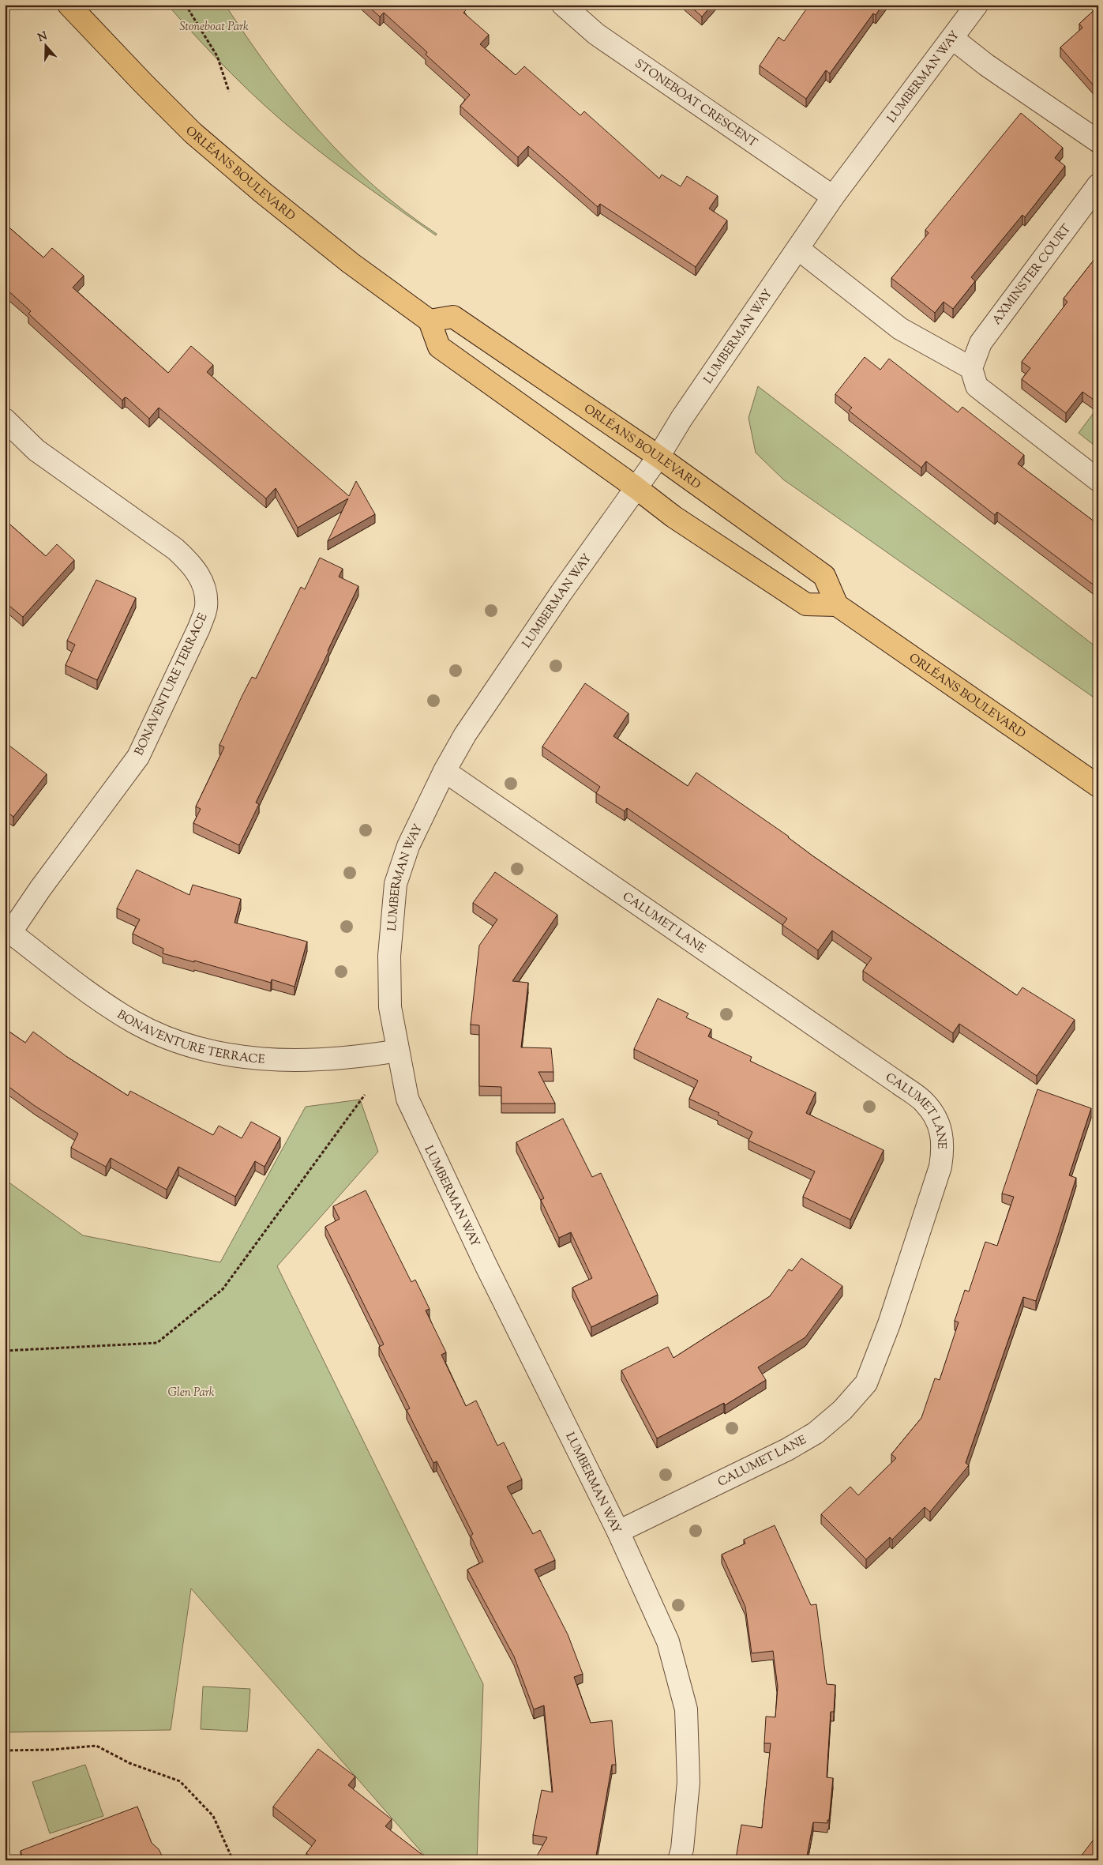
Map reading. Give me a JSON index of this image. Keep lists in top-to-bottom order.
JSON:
{
  "streets": {
    "main road": ["ORLÉANS BOULEVARD"],
    "street": [
      "LUMBERMAN WAY",
      "STONEBOAT CRESCENT",
      "AXMINSTER COURT",
      "BONAVENTURE TERRACE",
      "CALUMET LANE"
    ]
  },
  "crossings": [
    ["LUMBERMAN WAY", "STONEBOAT CRESCENT"],
    ["LUMBERMAN WAY", "ORLÉANS BOULEVARD"],
    ["LUMBERMAN WAY", "BONAVENTURE TERRACE"],
    ["LUMBERMAN WAY", "CALUMET LANE"]
  ],
  "parks": ["Stoneboat Park", "Glen Park"],
  "north": "top"
}
